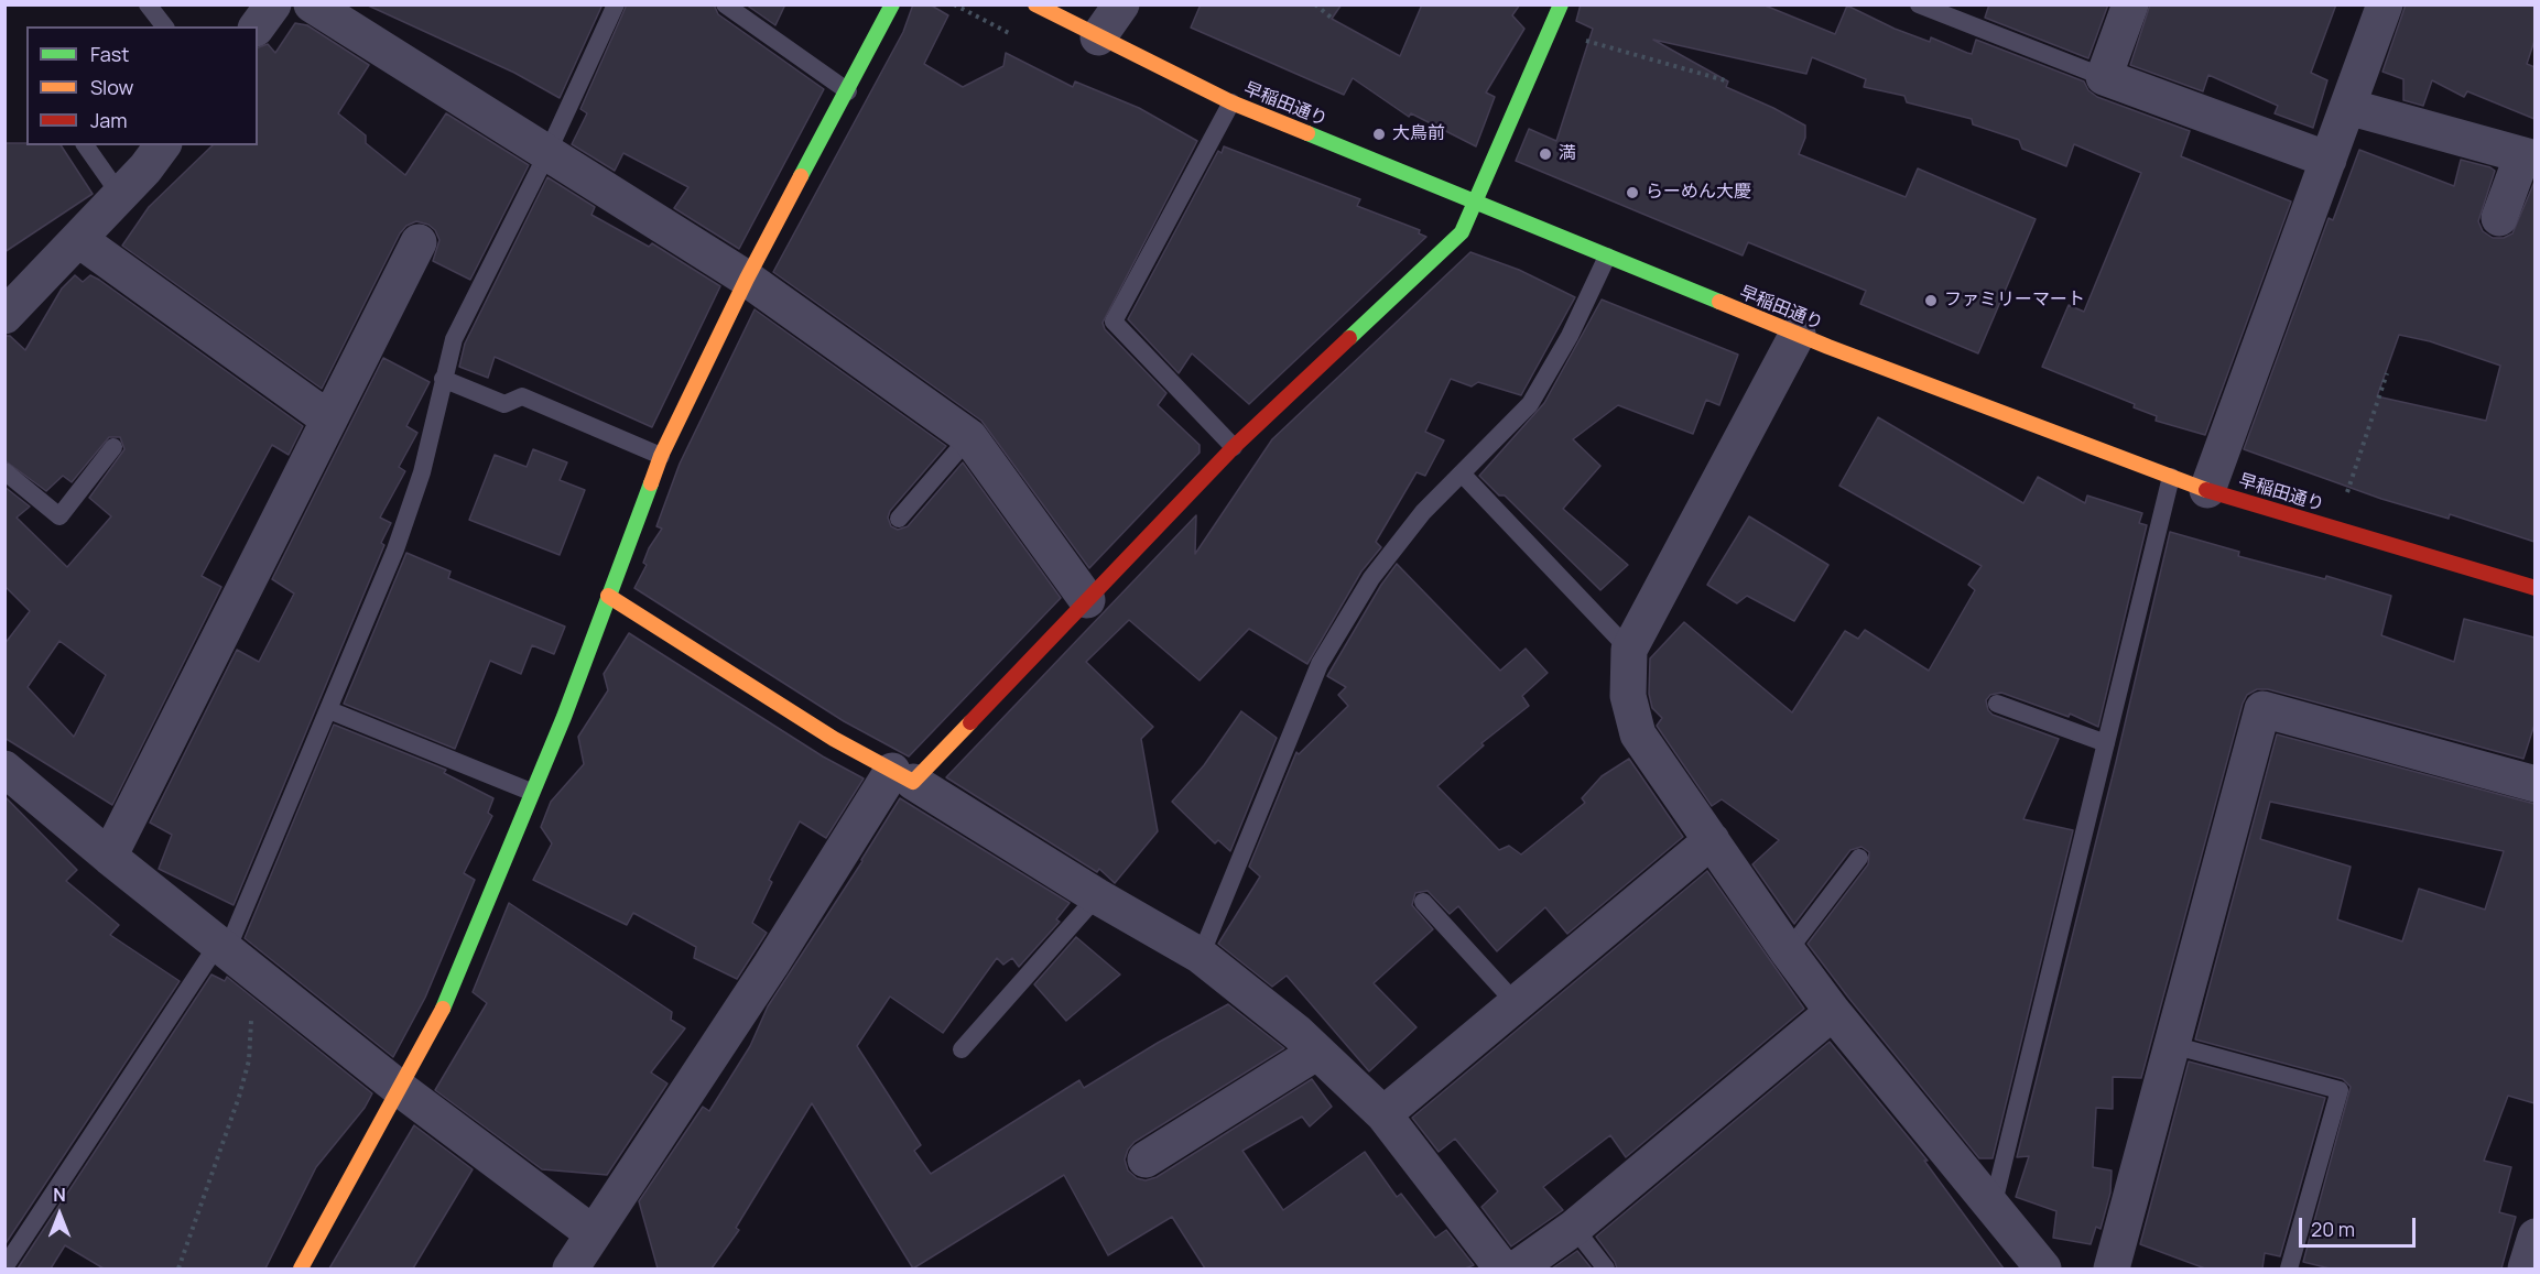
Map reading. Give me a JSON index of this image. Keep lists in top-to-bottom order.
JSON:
{
  "streets": {
    "street": ["早稲田通り"]
  },
  "places": [
    "大鳥前",
    "満",
    "らーめん大慶",
    "ファミリーマート"
  ],
  "legend": ["Fast", "Slow", "Jam"],
  "scale_bar": "20 m",
  "north": "top"
}
